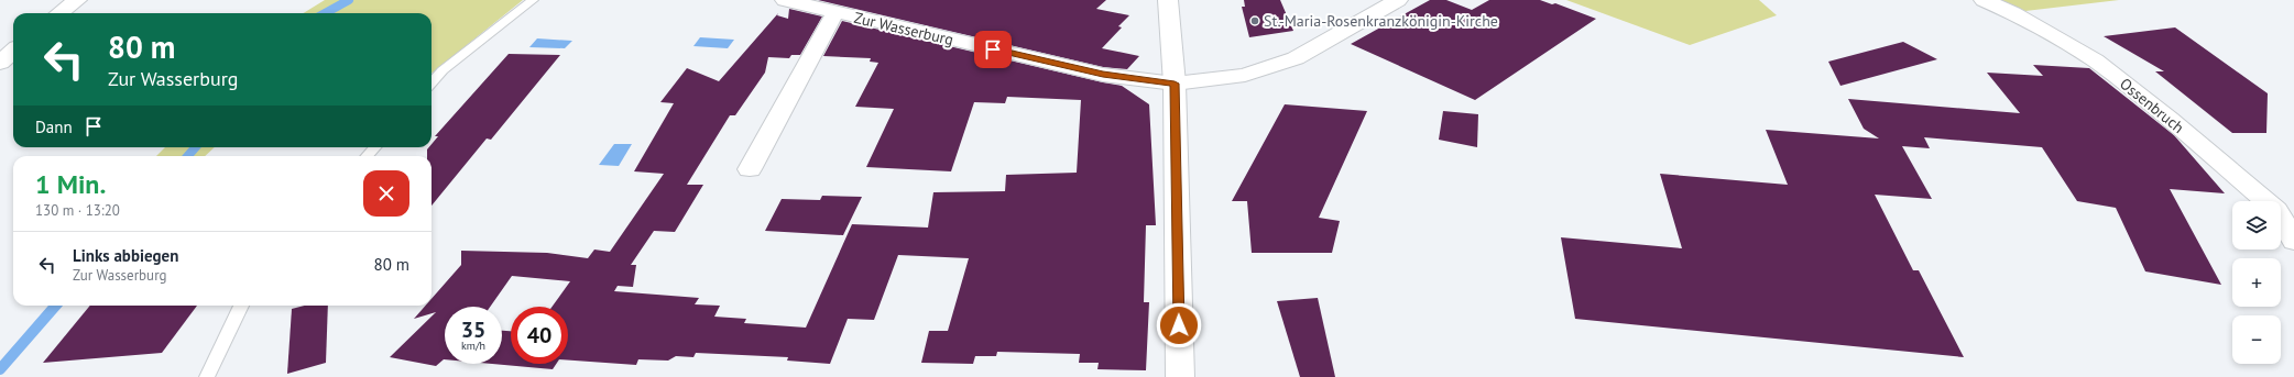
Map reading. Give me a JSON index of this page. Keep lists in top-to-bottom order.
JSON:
{
  "streets": {
    "street": ["Zur Wasserburg", "Ossenbruch"]
  },
  "places": ["St.-Maria-Rosenkranzkönigin-Kirche"],
  "page": {
    "turn": ["80 m", "Zur Wasserburg"],
    "then": "Dann",
    "heading": ["1 Min.", "130 m · 13:20"],
    "map_buttons": ["+", "−"],
    "list": [
      {
        "name": "Links abbiegen",
        "note": "Zur Wasserburg",
        "value": "80 m"
      }
    ],
    "speed": "35 km/h",
    "limit": "40"
  }
}
